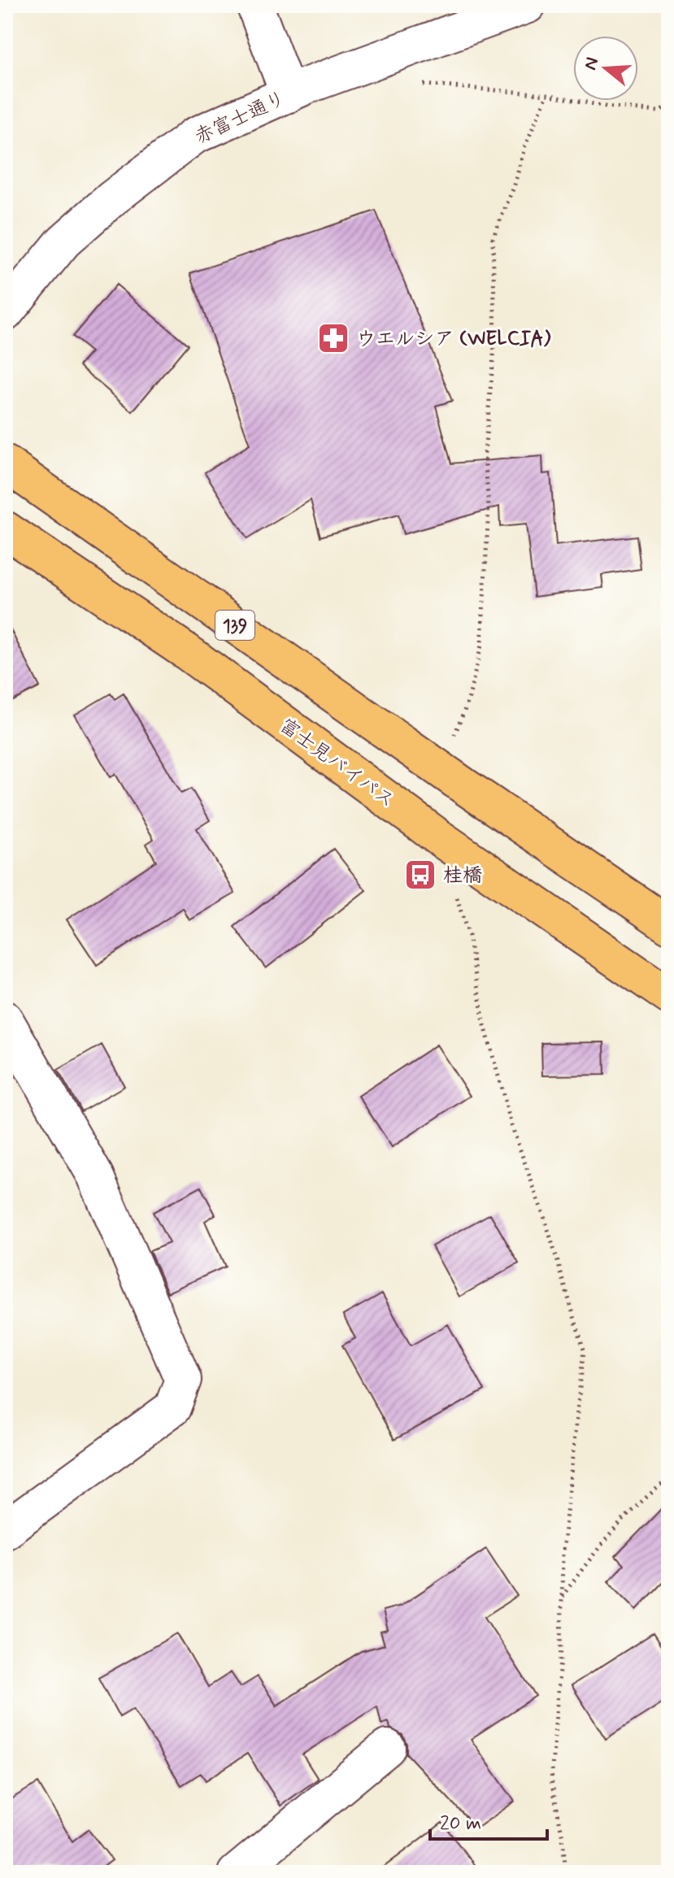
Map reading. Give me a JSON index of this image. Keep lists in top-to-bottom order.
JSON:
{
  "streets": {
    "highway": ["139", "富士見バイパス"],
    "street": ["赤富士通り"]
  },
  "places": {
    "pharmacy": ["ウエルシア (WELCIA)"],
    "bus stop": ["桂橋"]
  },
  "scale_bar": "20 m",
  "north": "left"
}
